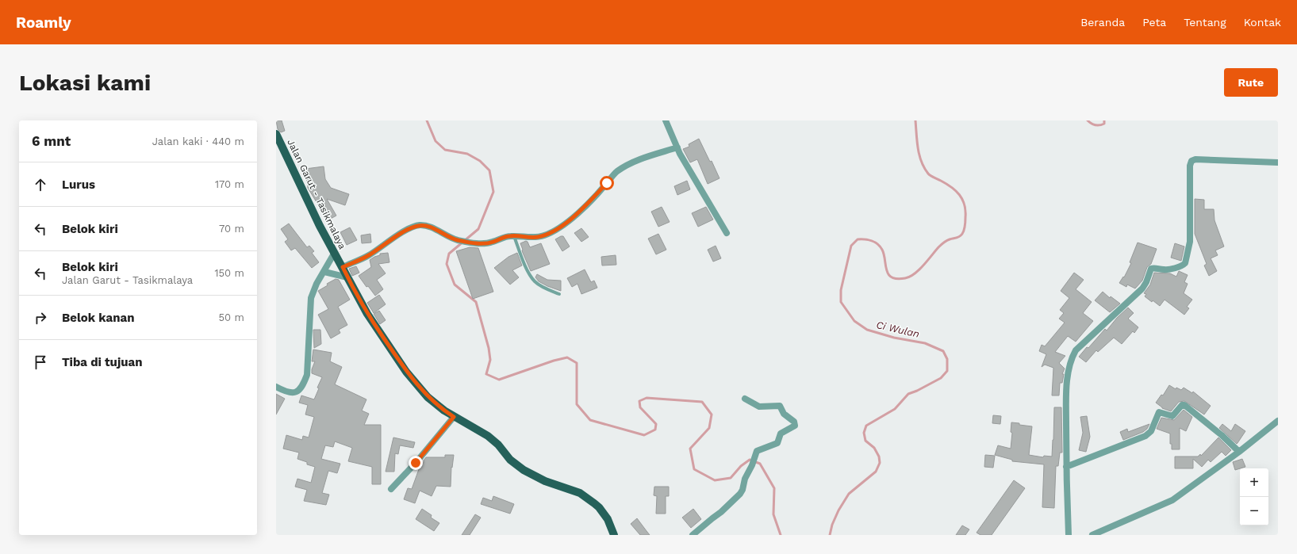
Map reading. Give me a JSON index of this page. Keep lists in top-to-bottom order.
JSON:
{
  "streets": {
    "main road": ["Jalan Garut - Tasikmalaya"]
  },
  "water": ["Ci Wulan"],
  "page": {
    "header": "Roamly",
    "nav": [
      "Beranda",
      "Peta",
      "Tentang",
      "Kontak"
    ],
    "buttons": "Rute",
    "title": "Lokasi kami",
    "heading": ["6 mnt", "Jalan kaki · 440 m"],
    "list": [
      ["Lurus", "170 m"],
      ["Belok kiri", "70 m"],
      ["Belok kiri", "Jalan Garut - Tasikmalaya", "150 m"],
      ["Belok kanan", "50 m"],
      "Tiba di tujuan"
    ],
    "map_buttons": ["+", "−"]
  }
}
